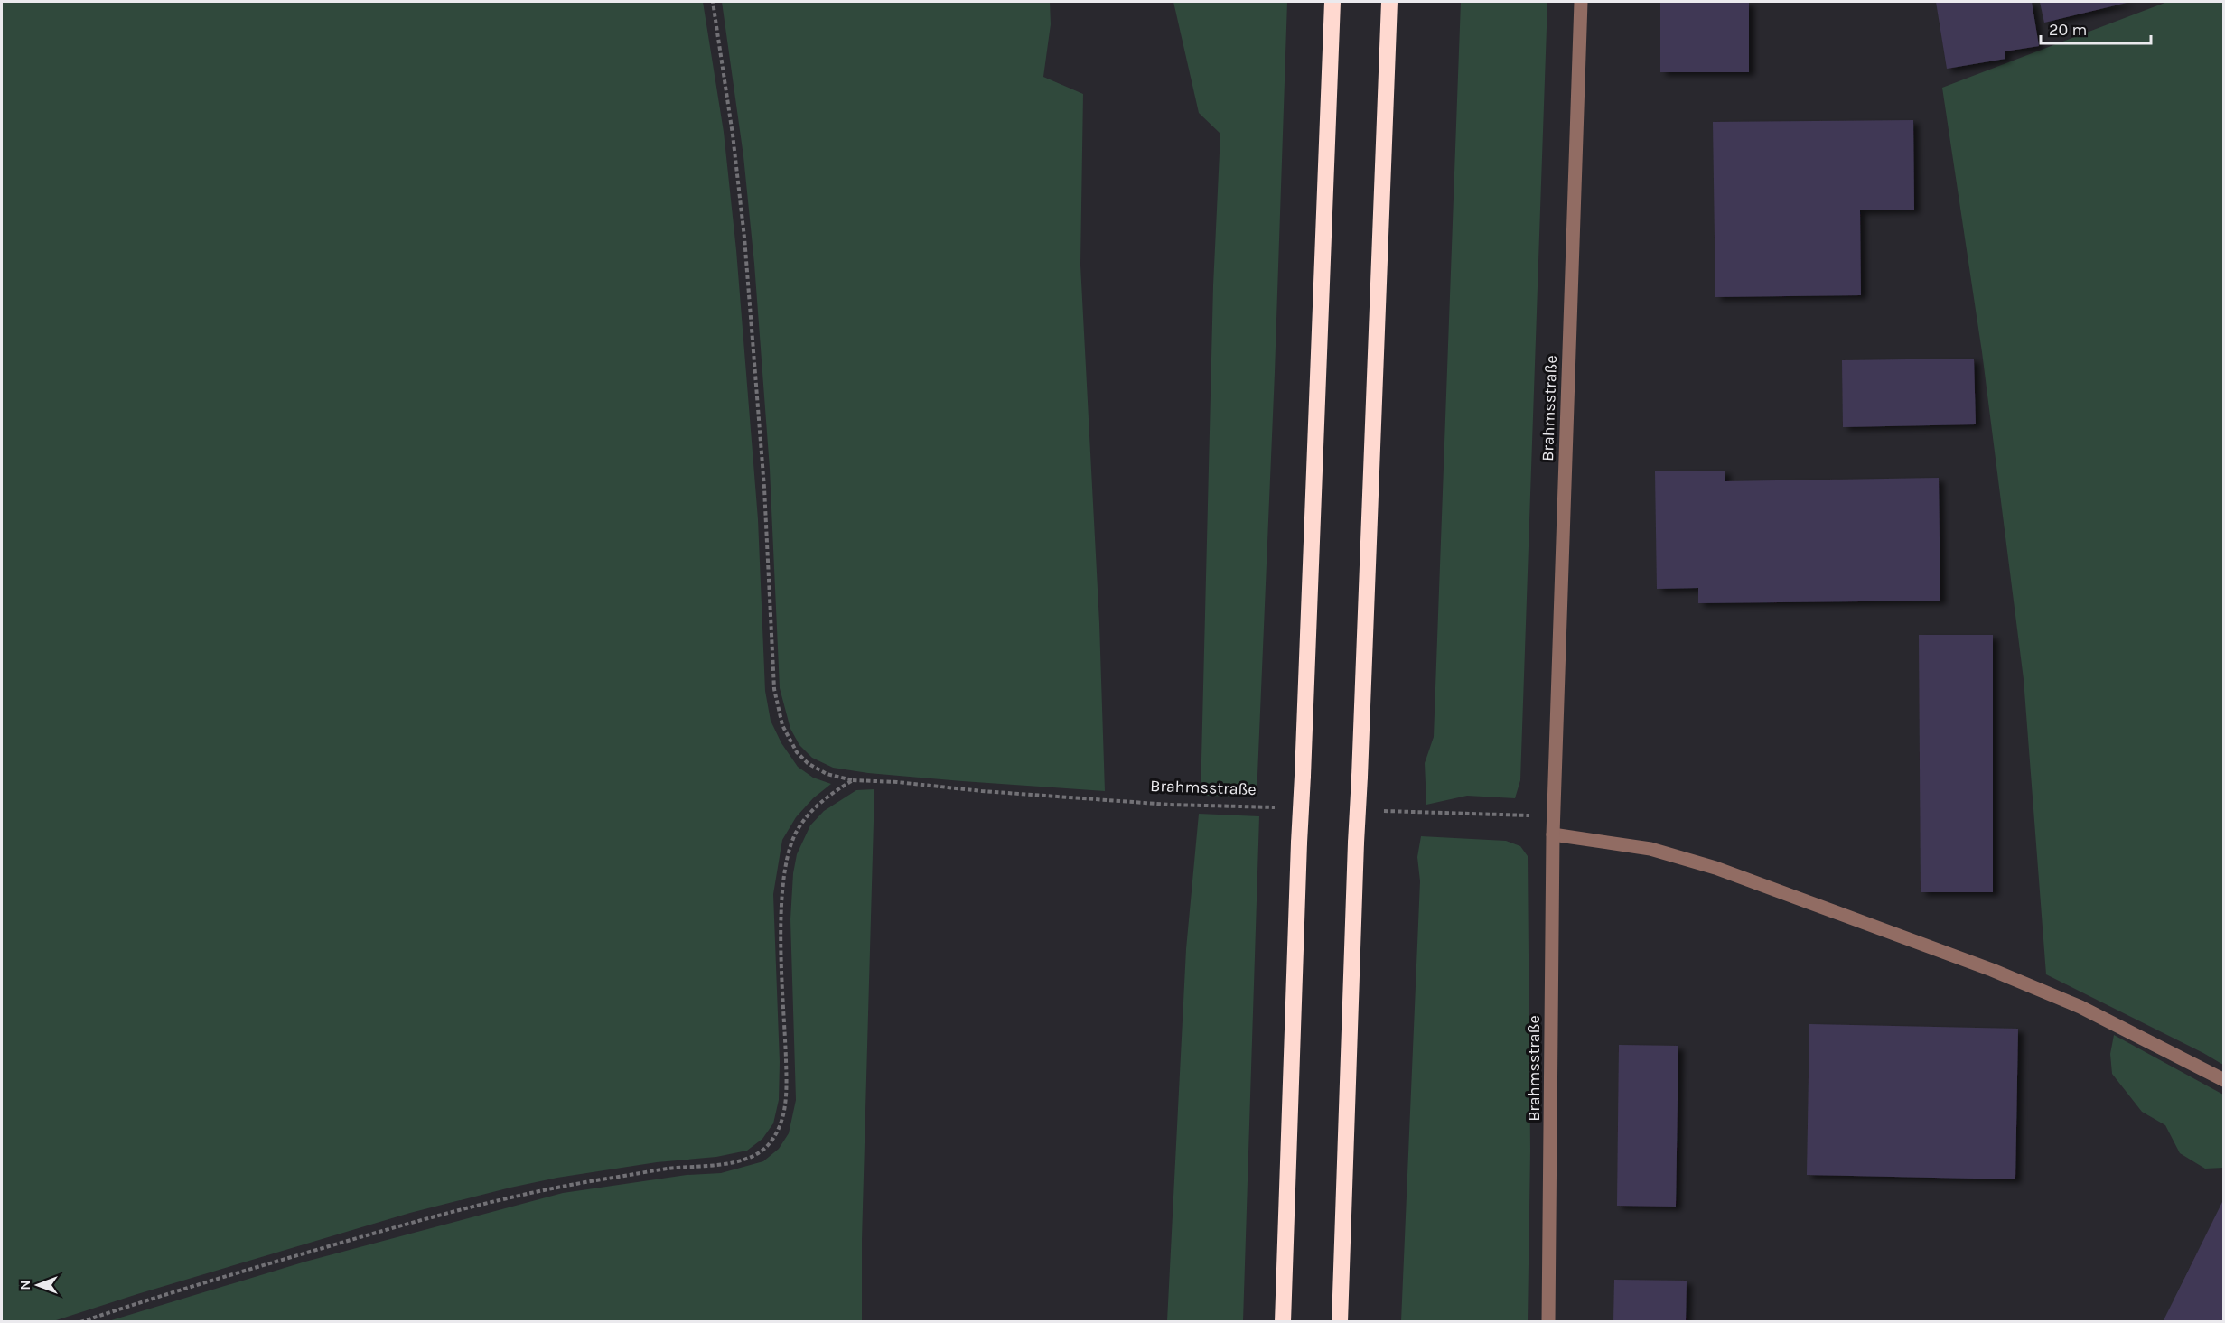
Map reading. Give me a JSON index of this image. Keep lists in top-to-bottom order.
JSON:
{
  "streets": {
    "street": ["Brahmsstraße"]
  },
  "scale_bar": "20 m",
  "north": "left"
}
